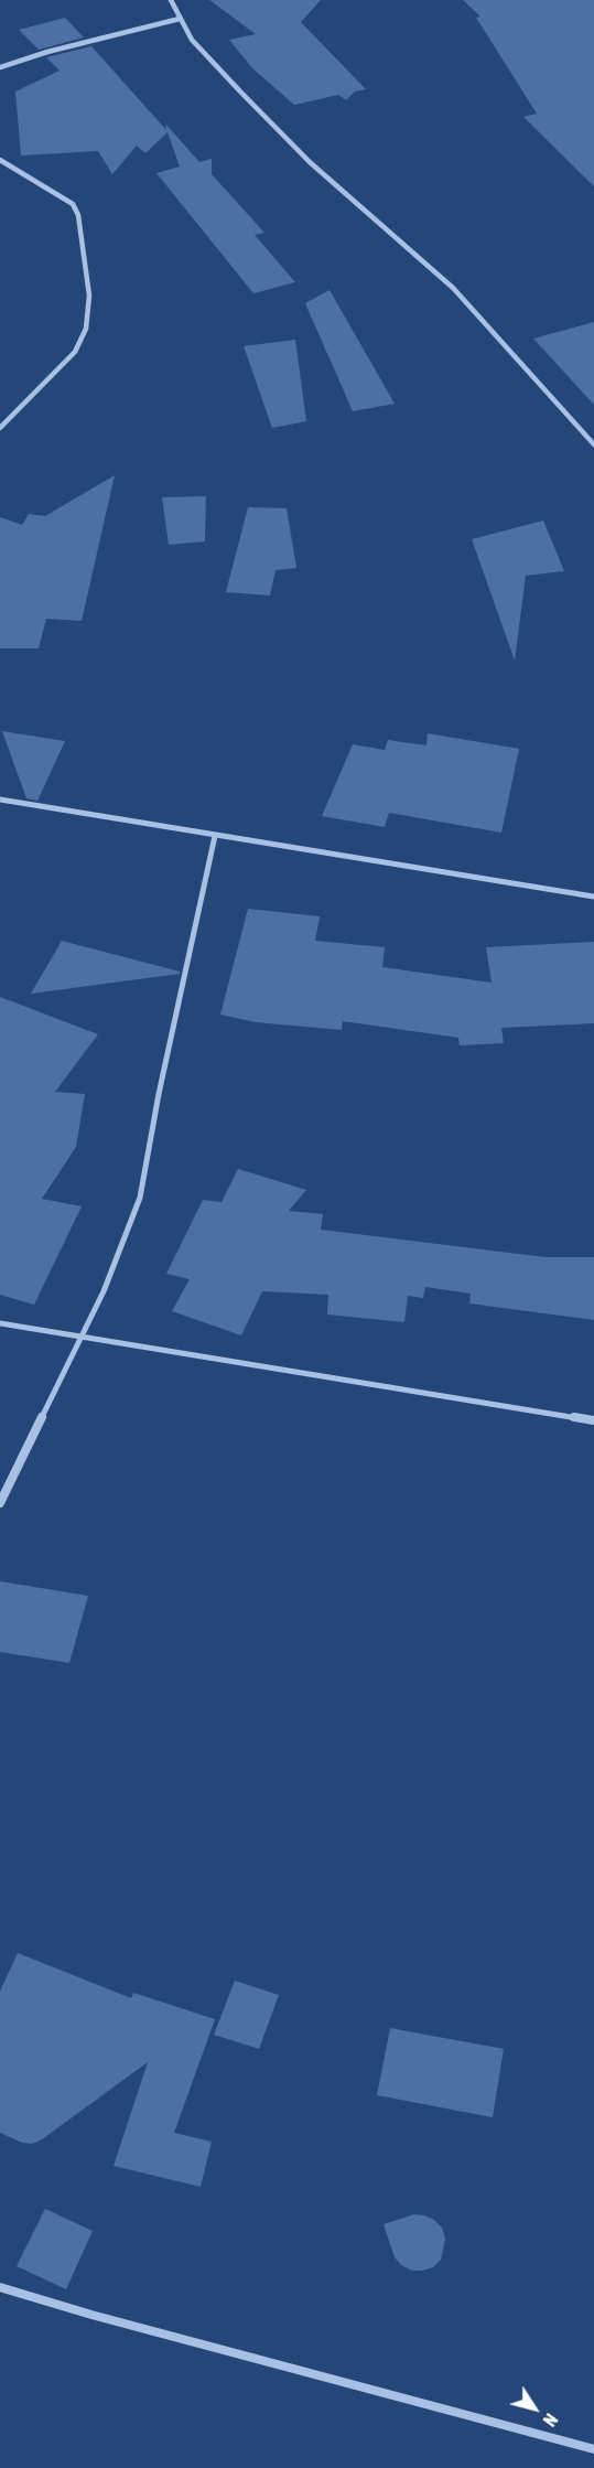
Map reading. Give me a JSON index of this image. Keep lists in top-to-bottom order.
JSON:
{
  "north": "bottom right"
}
